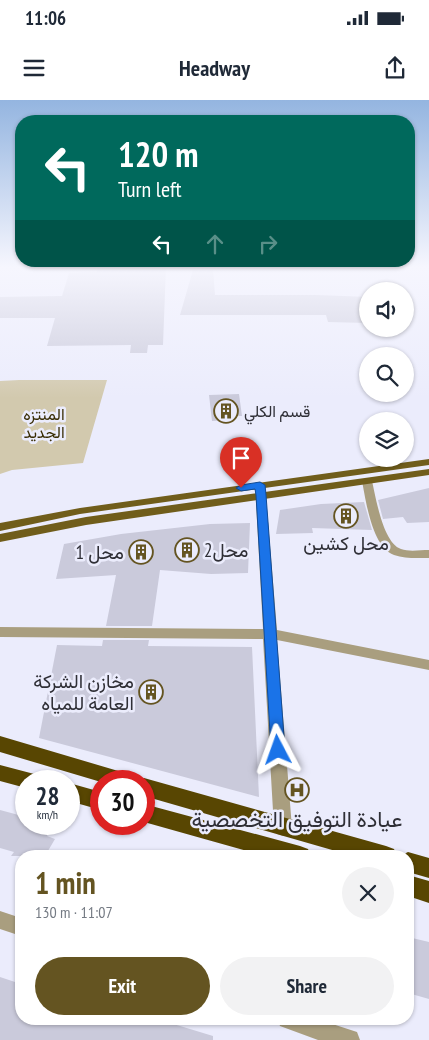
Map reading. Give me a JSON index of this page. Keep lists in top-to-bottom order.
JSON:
{
  "parks": ["المنتزه الجديد"],
  "places": {
    "building": [
      "قسم الكلي",
      "محل كشين",
      "محل2",
      "محل 1",
      "مخازن الشركة العامة للمياه"
    ],
    "hospital": ["عيادة التوفيق التخصصية"]
  },
  "page": {
    "status": "11:06",
    "header": "Headway",
    "turn": ["120 m", "Turn left"],
    "speed": "28 km/h",
    "limit": "30",
    "heading": ["1 min", "130 m · 11:07"],
    "buttons": ["Exit", "Share"]
  }
}
